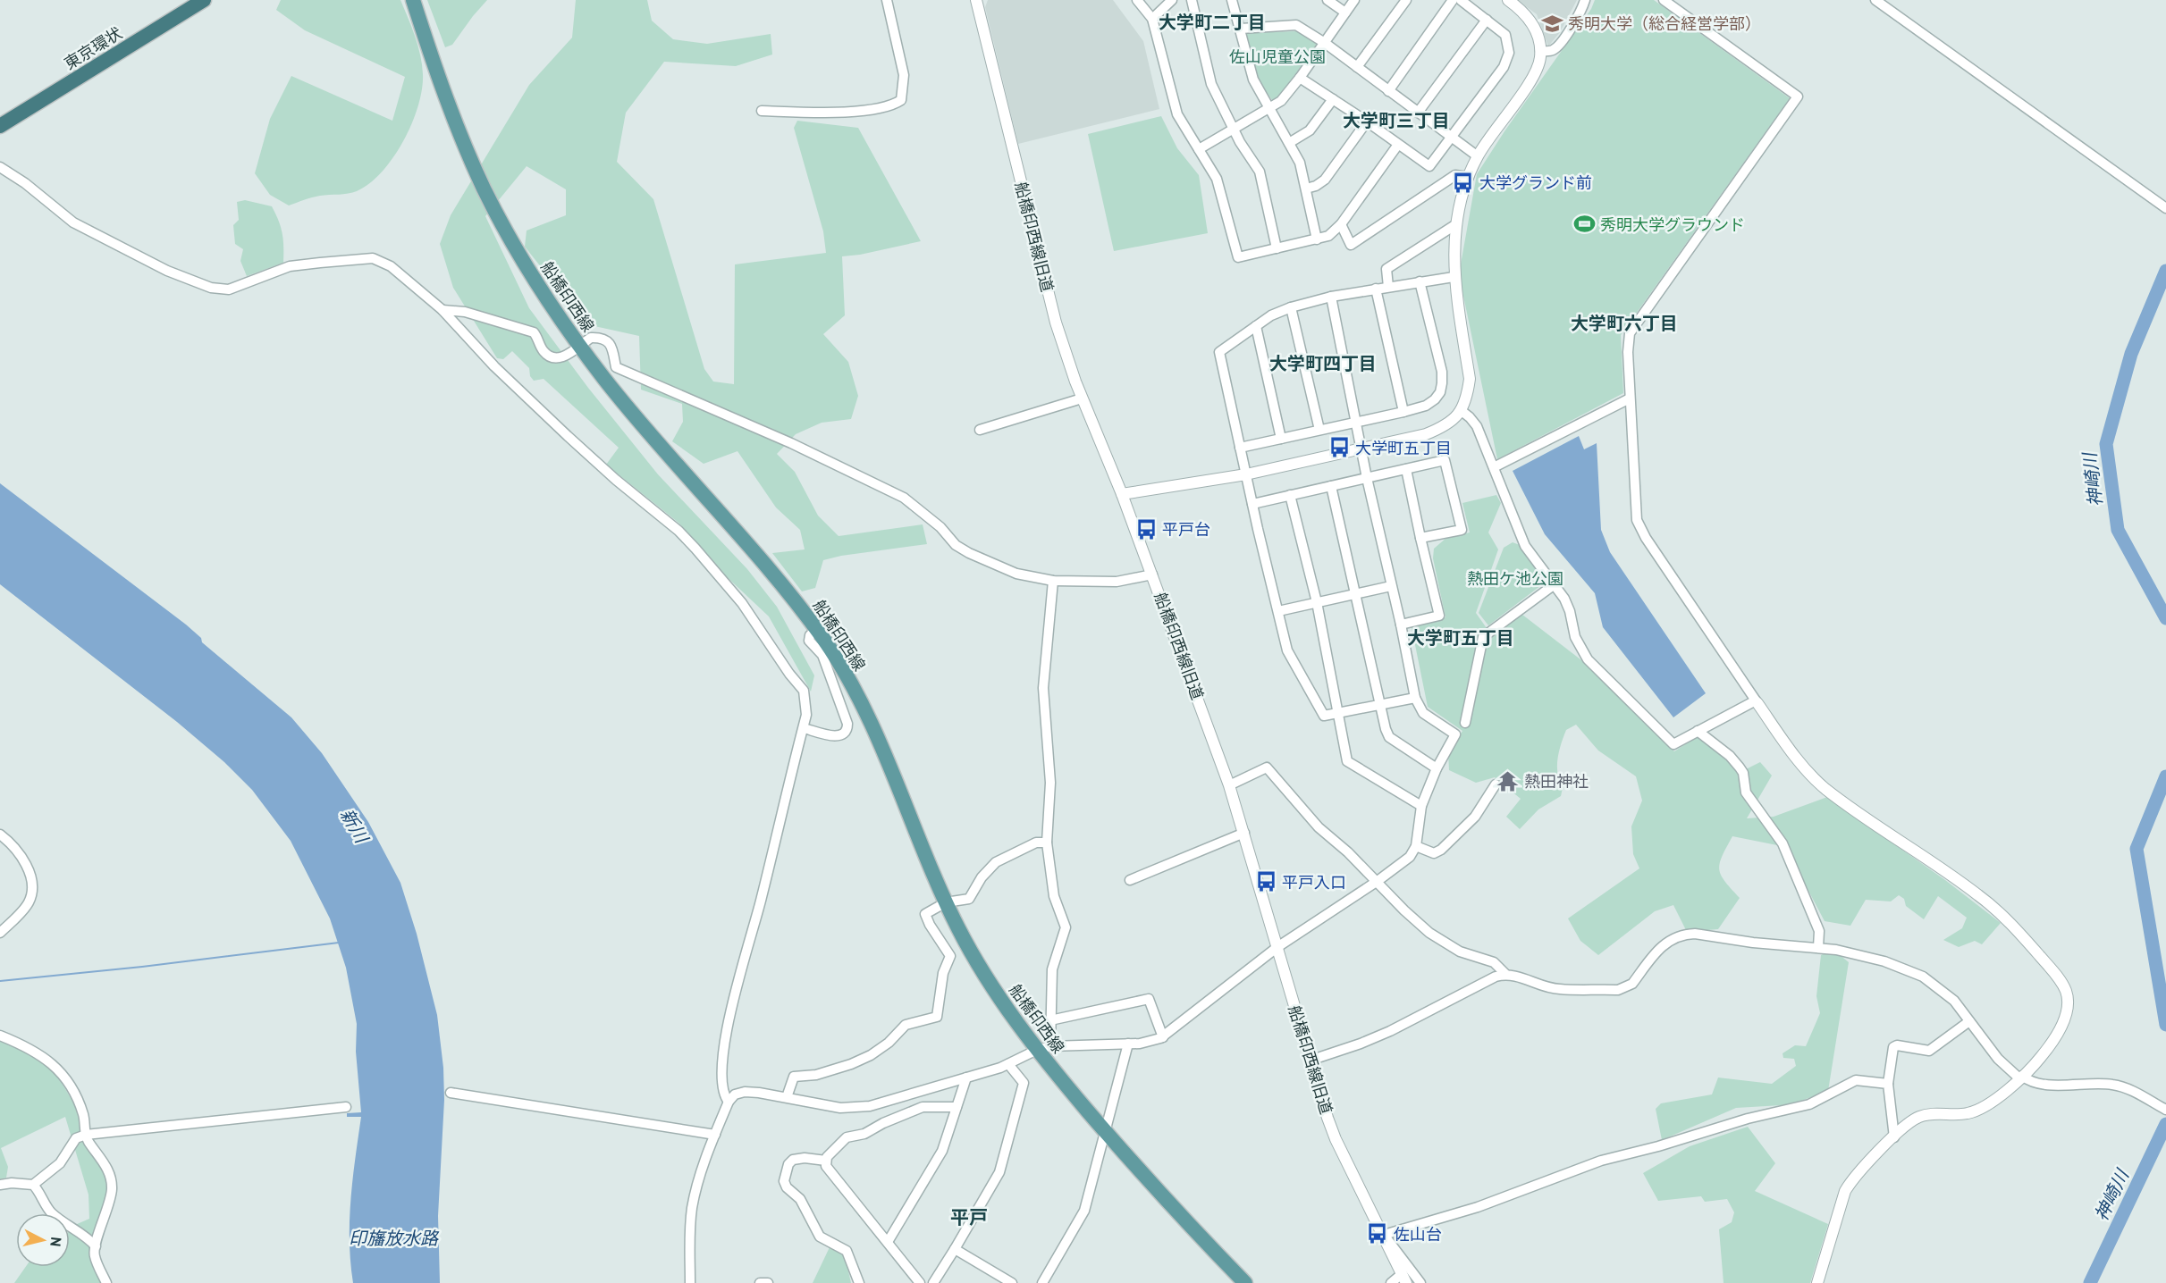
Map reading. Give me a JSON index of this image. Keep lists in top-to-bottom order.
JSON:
{
  "streets": {
    "highway": ["東京環状"],
    "main road": ["船橋印西線"],
    "street": ["船橋印西線旧道"]
  },
  "districts": [
    "大学町二丁目",
    "大学町三丁目",
    "大学町六丁目",
    "大学町四丁目",
    "大学町五丁目",
    "平戸"
  ],
  "water": ["神崎川", "新川", "印旛放水路"],
  "parks": ["佐山児童公園", "熱田ケ池公園"],
  "places": {
    "school or university": ["秀明大学（総合経営学部）"],
    "bus stop": [
      "大学グランド前",
      "大学町五丁目",
      "平戸台",
      "平戸入口",
      "佐山台"
    ],
    "sports": ["秀明大学グラウンド"],
    "temple": ["熱田神社"]
  },
  "north": "right"
}
